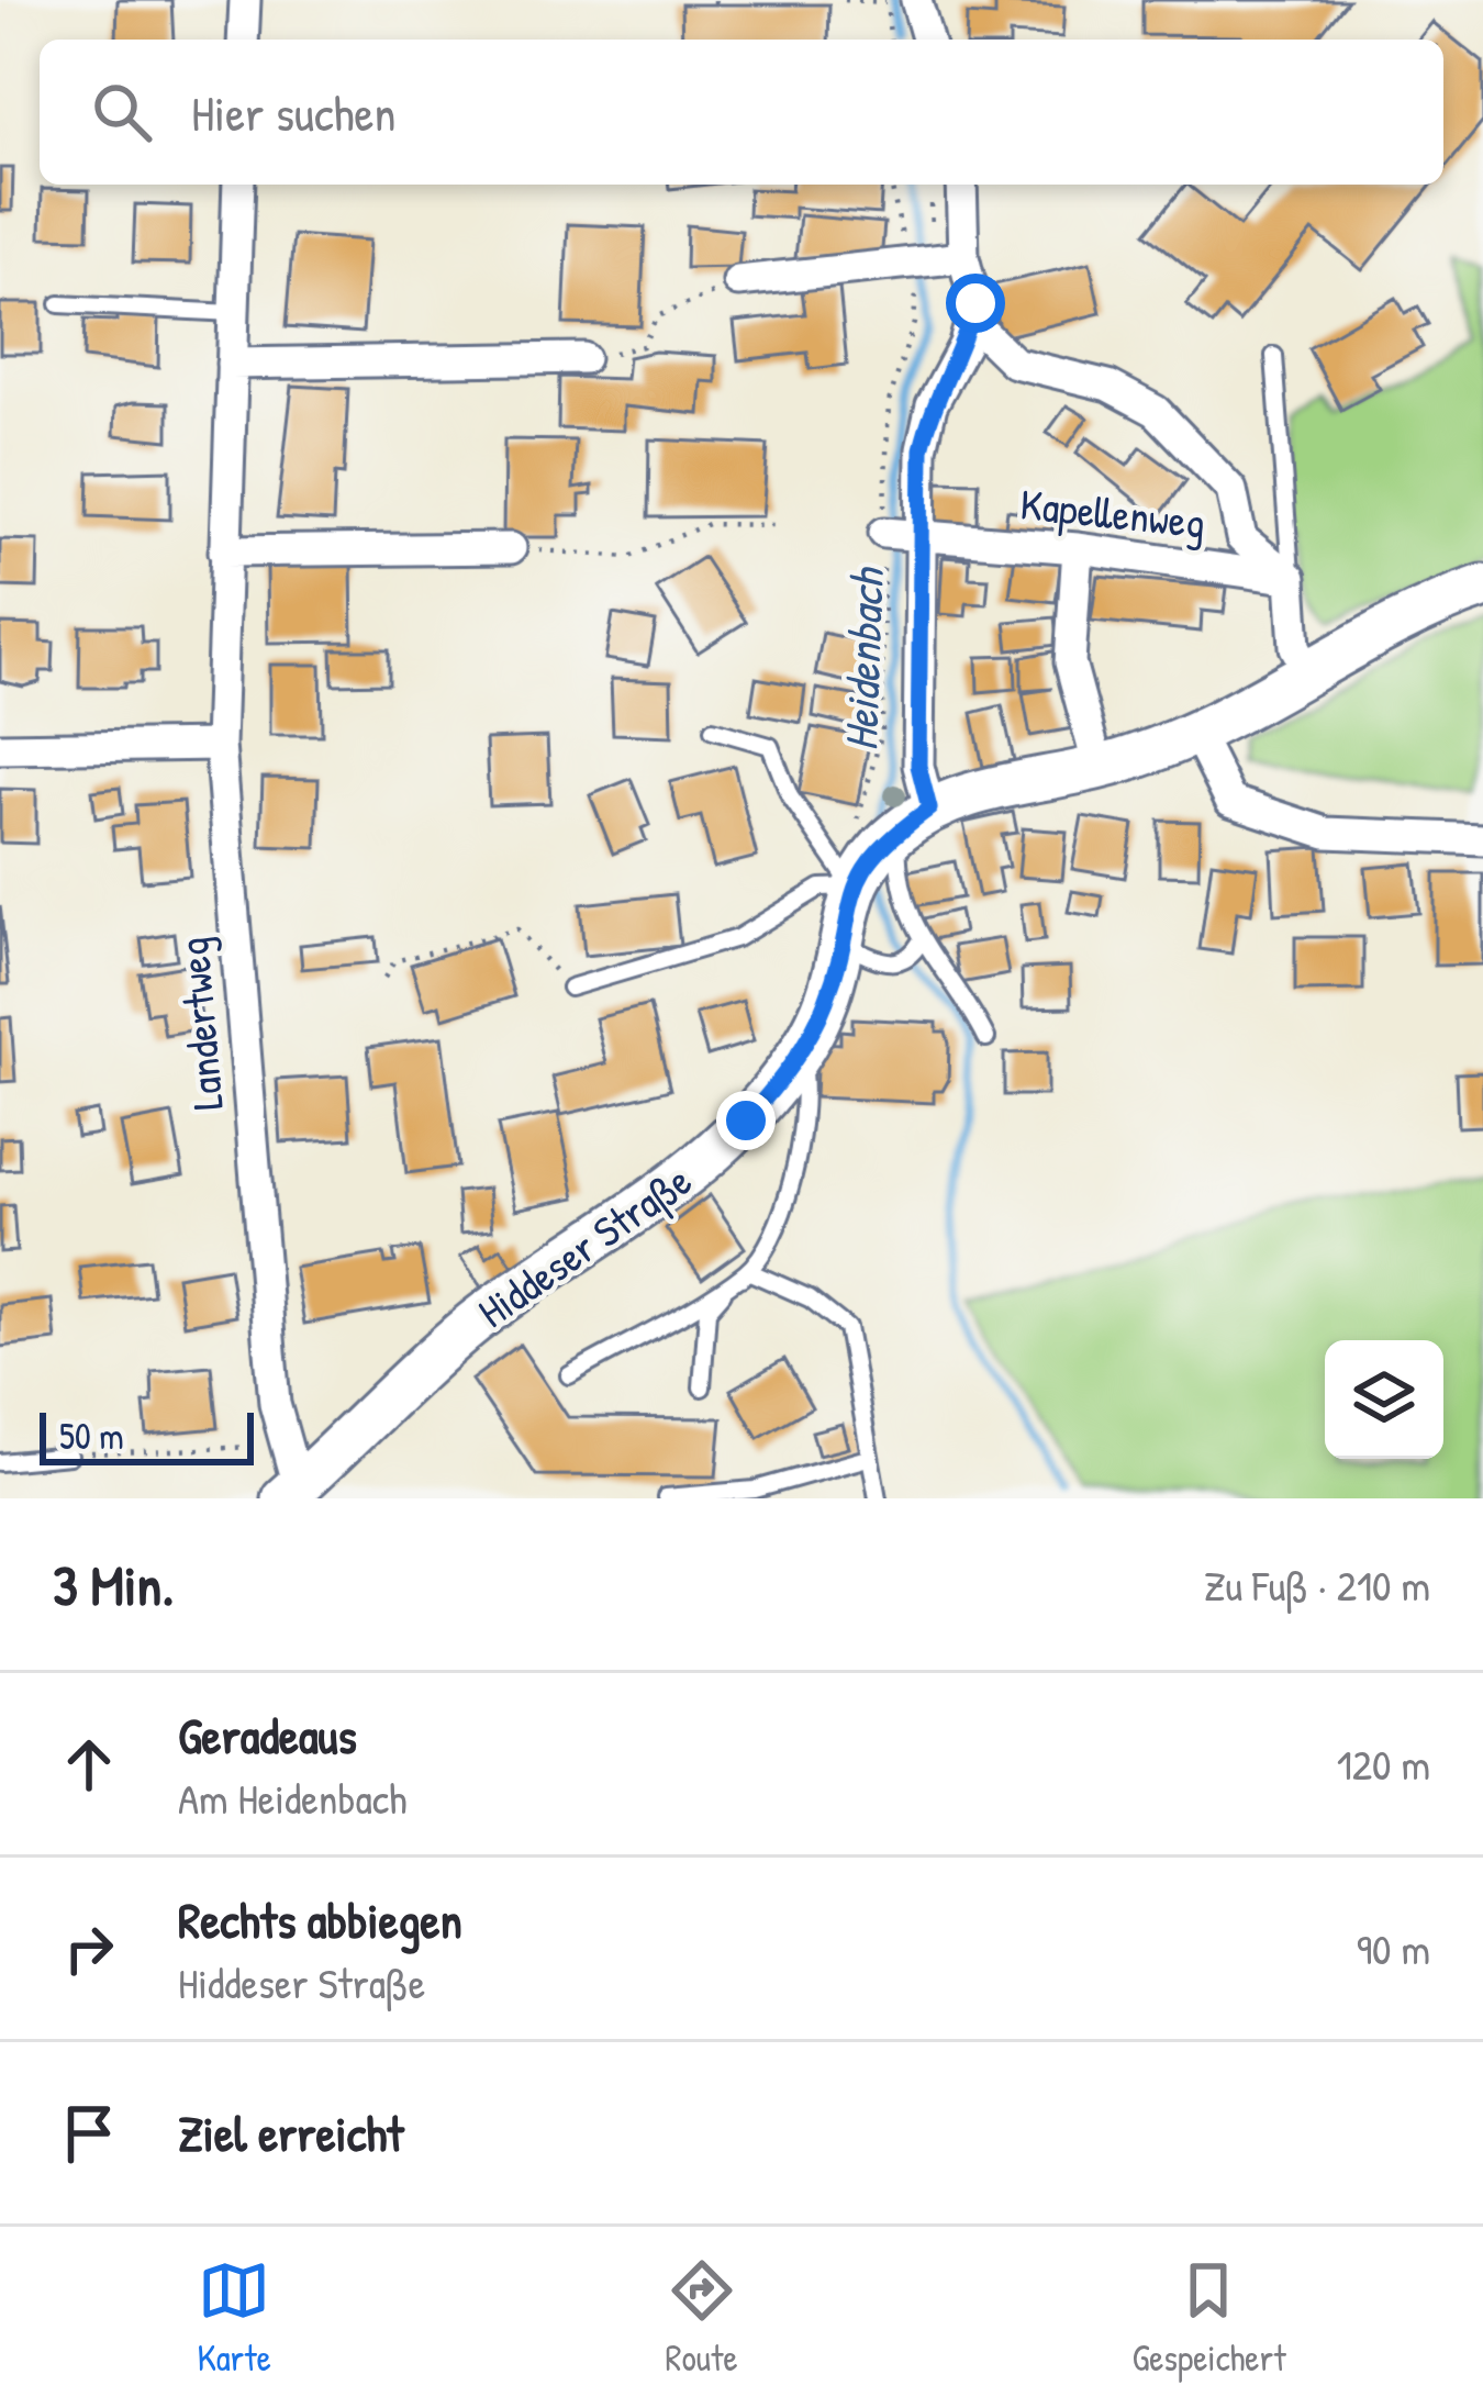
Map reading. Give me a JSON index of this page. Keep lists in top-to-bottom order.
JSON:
{
  "streets": {
    "main road": ["Hiddeser Straße"],
    "street": ["Kapellenweg", "Landertweg"]
  },
  "crossings": [
    ["Landertweg", "Hiddeser Straße"]
  ],
  "water": ["Heidenbach"],
  "scale_bar": "50 m",
  "page": {
    "search": "Hier suchen",
    "scale": "50 m",
    "heading": ["3 Min.", "Zu Fuß · 210 m"],
    "list": [
      ["Geradeaus", "Am Heidenbach", "120 m"],
      ["Rechts abbiegen", "Hiddeser Straße", "90 m"],
      "Ziel erreicht"
    ],
    "nav": ["Karte", "Route", "Gespeichert"]
  }
}
